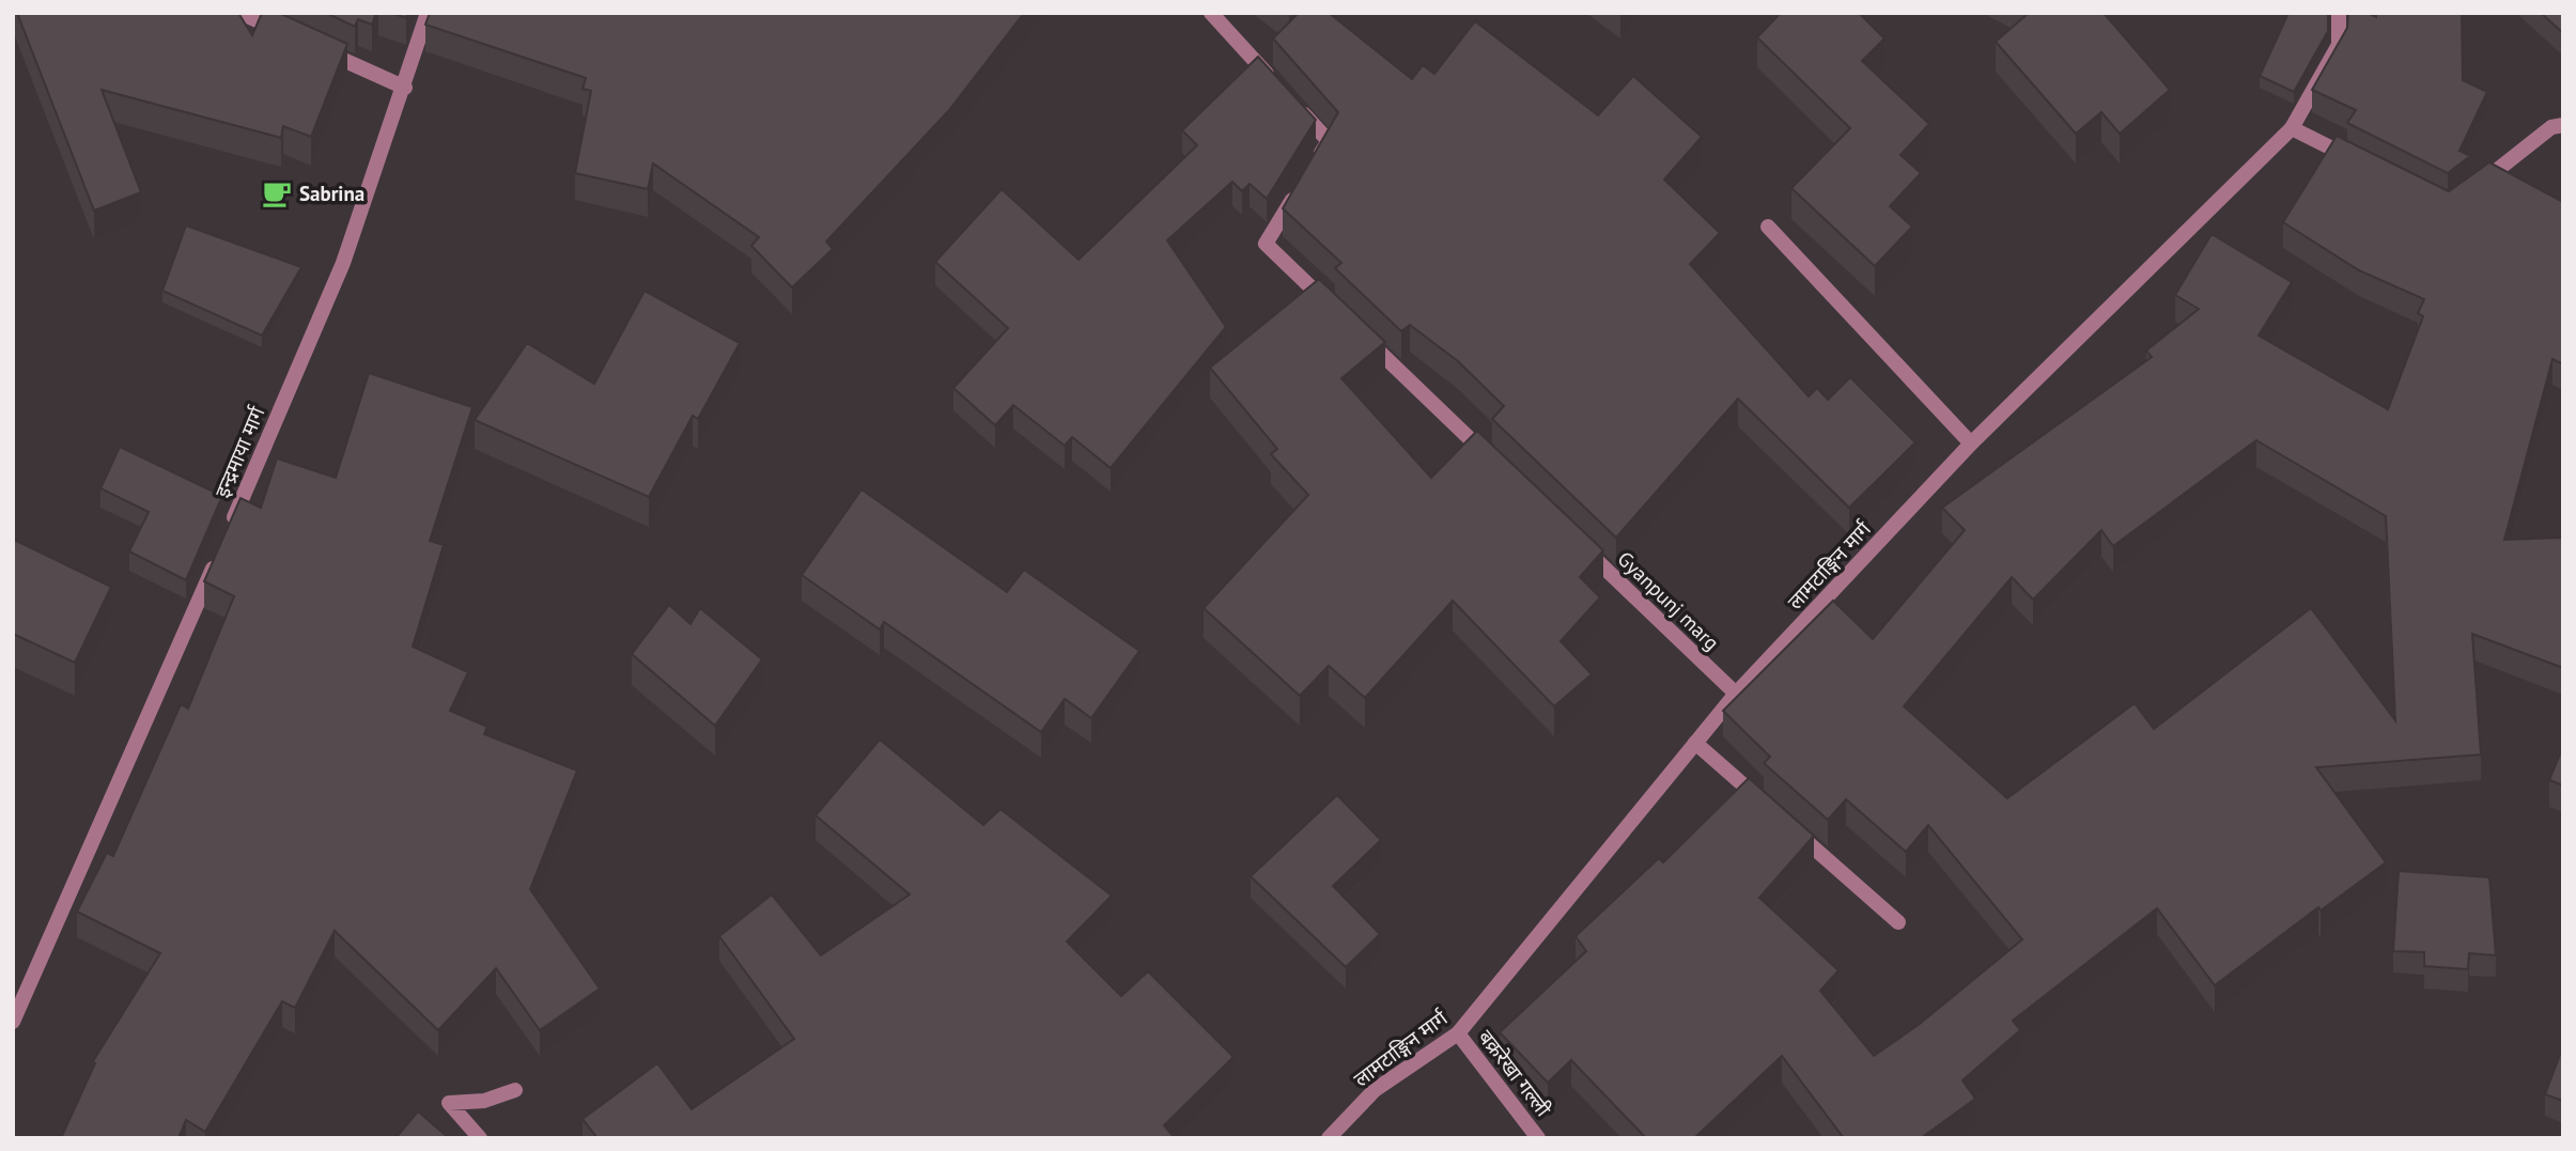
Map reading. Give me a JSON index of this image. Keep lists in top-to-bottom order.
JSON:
{
  "streets": {
    "street": [
      "इन्द्रमाया मार्ग",
      "लामटाङ्गिन मार्ग",
      "Gyanpunj marg",
      "बक्ररेखा गल्ली"
    ]
  },
  "crossings": [
    ["लामटाङ्गिन मार्ग", "Gyanpunj marg"],
    ["लामटाङ्गिन मार्ग", "बक्ररेखा गल्ली"]
  ],
  "places": {
    "cafe": ["Sabrina"]
  }
}
